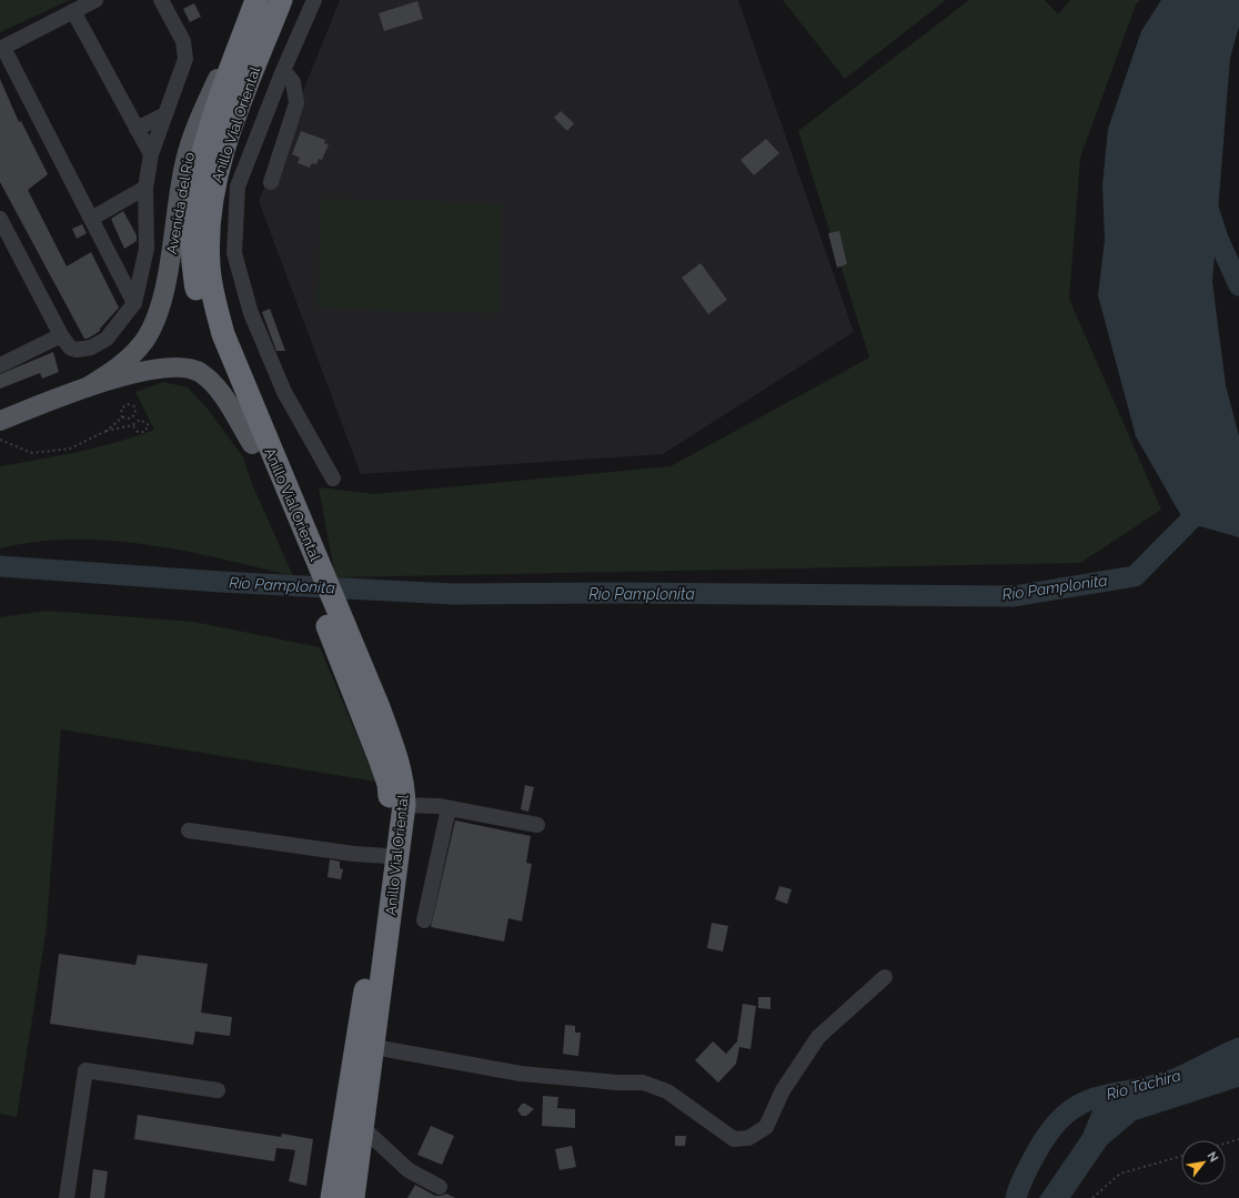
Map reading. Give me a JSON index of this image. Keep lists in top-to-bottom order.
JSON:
{
  "streets": {
    "highway": ["Anillo Vial Oriental"],
    "main road": ["Avenida del Río"]
  },
  "crossings": [
    ["Anillo Vial Oriental", "Avenida del Río"]
  ],
  "water": ["Río Pamplonita", "Río Táchira"],
  "north": "top right"
}
